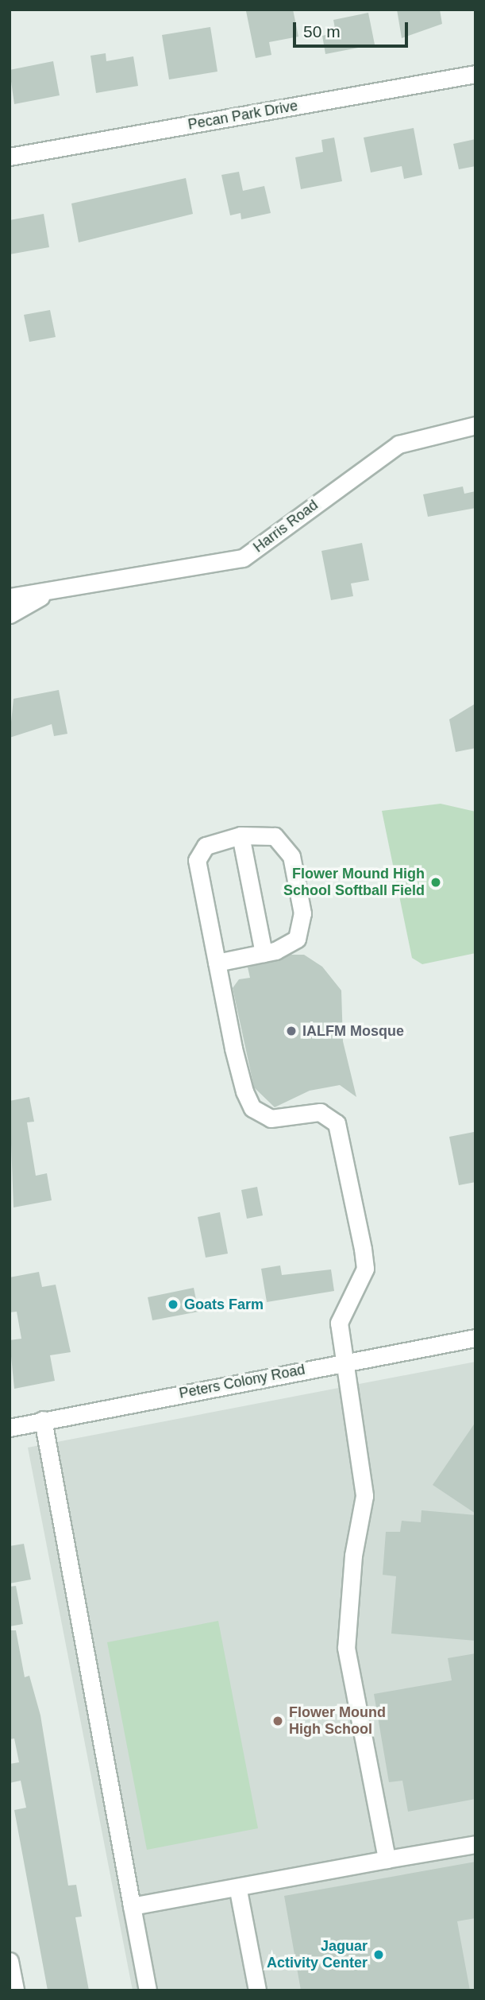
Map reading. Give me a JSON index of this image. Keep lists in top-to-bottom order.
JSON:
{
  "streets": {
    "street": ["Pecan Park Drive", "Harris Road", "Peters Colony Road"]
  },
  "places": [
    "Flower Mound High School Softball Field",
    "IALFM Mosque",
    "Goats Farm",
    "Flower Mound High School",
    "Jaguar Activity Center"
  ],
  "scale_bar": "50 m"
}
